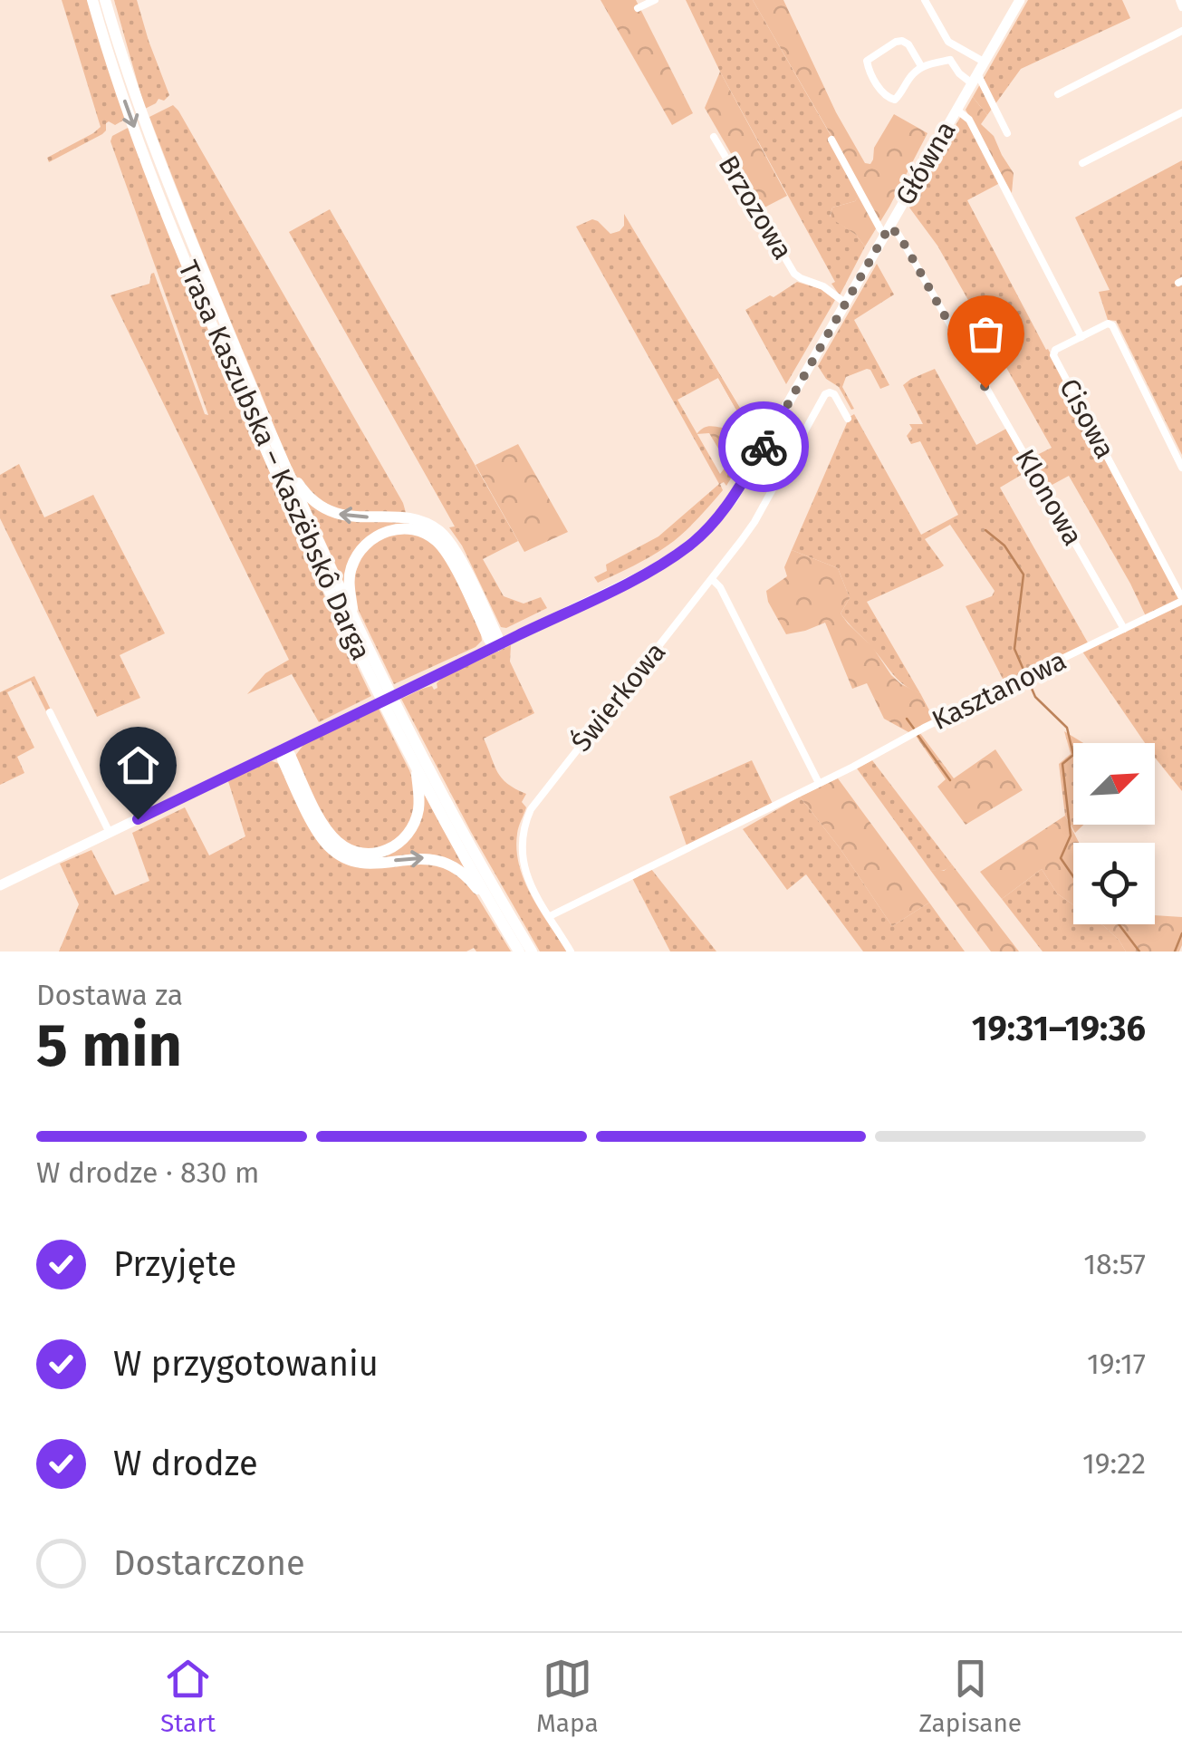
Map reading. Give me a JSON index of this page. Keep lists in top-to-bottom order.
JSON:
{
  "streets": {
    "highway": ["Trasa Kaszubska – Kaszëbskô Darga"],
    "main road": ["Główna"],
    "street": [
      "Brzozowa",
      "Cisowa",
      "Klonowa",
      "Kasztanowa",
      "Świerkowa"
    ]
  },
  "crossings": [
    ["Główna", "Brzozowa"],
    ["Główna", "Cisowa"],
    ["Główna", "Klonowa"],
    ["Cisowa", "Kasztanowa"],
    ["Klonowa", "Kasztanowa"],
    ["Kasztanowa", "Świerkowa"]
  ],
  "north": "top right",
  "page": {
    "heading": ["5 min", "Dostawa za", "19:31–19:36"],
    "bar": "W drodze · 830 m",
    "list": [
      ["Przyjęte", "18:57"],
      ["W przygotowaniu", "19:17"],
      ["W drodze", "19:22"],
      "Dostarczone"
    ],
    "tabs": ["Start", "Mapa", "Zapisane"]
  }
}
